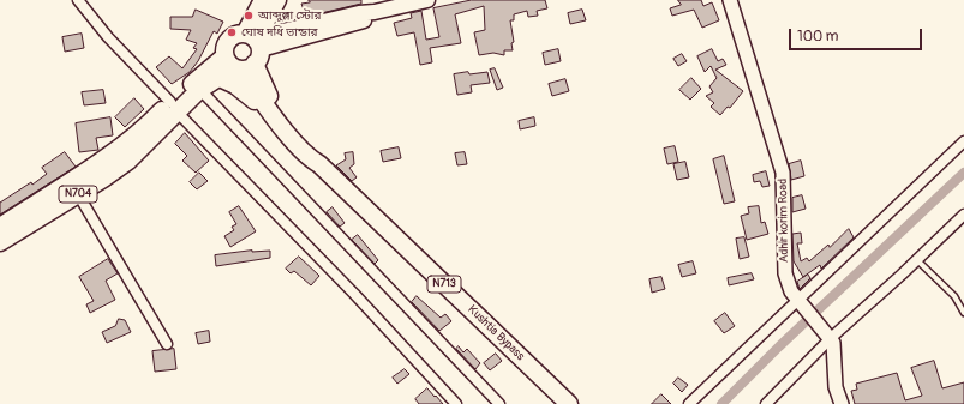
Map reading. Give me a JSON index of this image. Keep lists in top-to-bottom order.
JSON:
{
  "streets": {
    "highway": ["N704", "N713", "Kushtia Bypass"],
    "main road": ["Adhir korim Road"]
  },
  "crossings": [
    ["N704", "Kushtia Bypass"]
  ],
  "places": ["আব্দুল্লা স্টোর", "ঘোষ দধি ভান্ডার"],
  "scale_bar": "100 m"
}
